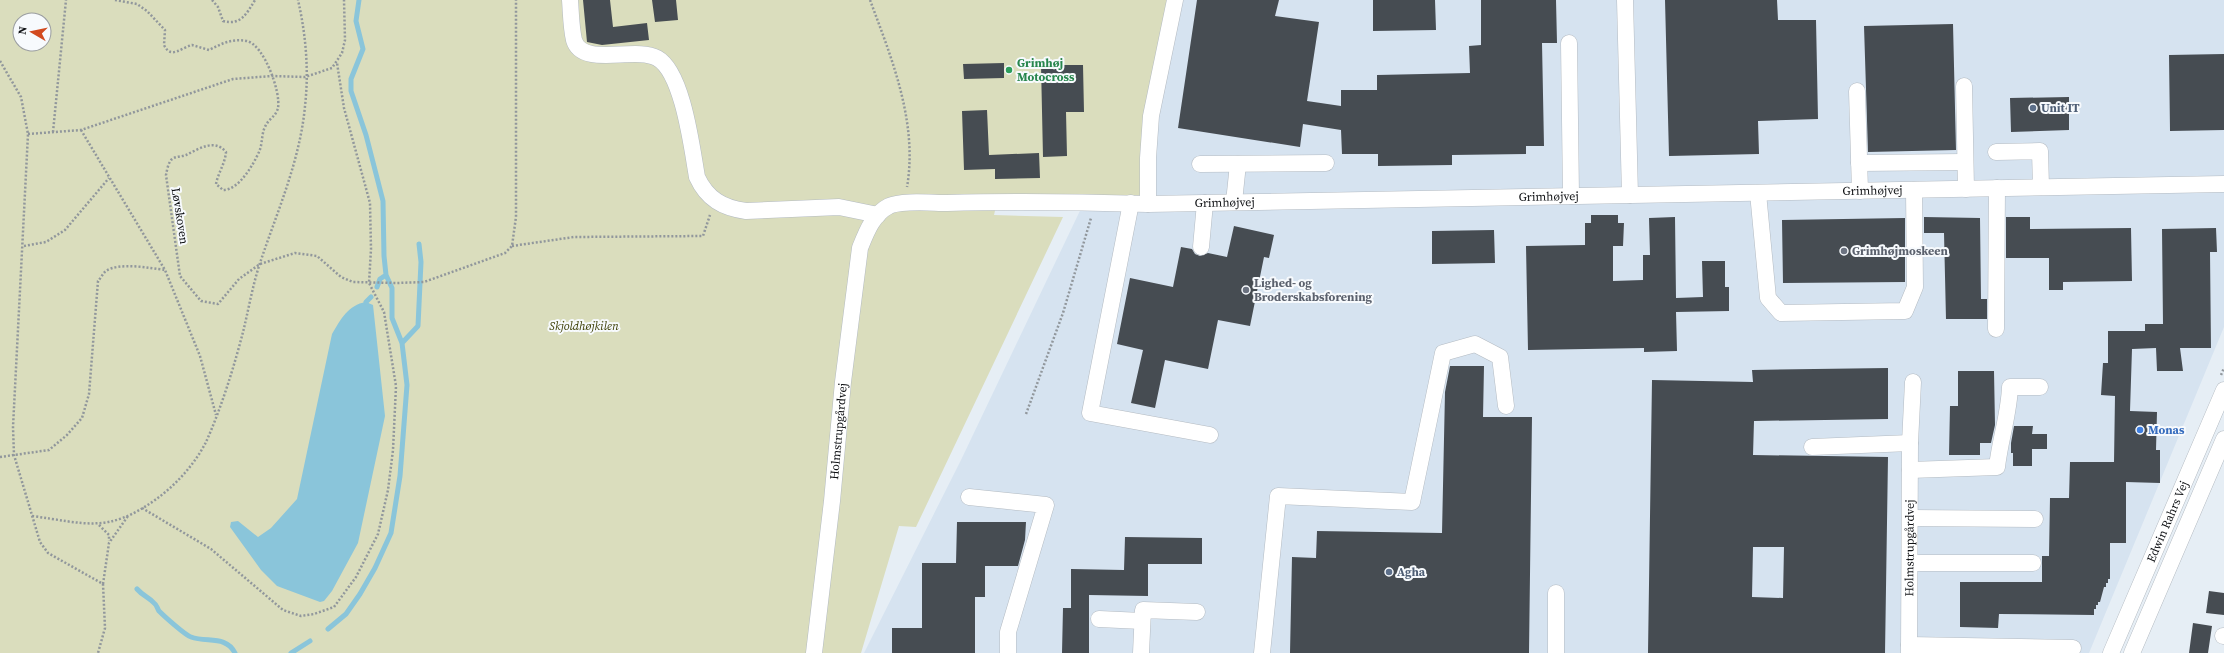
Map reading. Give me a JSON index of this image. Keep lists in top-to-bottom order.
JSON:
{
  "streets": {
    "street": ["Grimhøjvej", "Holmstrupgårdvej", "Edwin Rahrs Vej"],
    "path": ["Løvskoven"]
  },
  "crossings": [
    ["Grimhøjvej", "Holmstrupgårdvej"]
  ],
  "parks": ["Skjoldhøjkilen"],
  "places": [
    "Grimhøj Motocross",
    "Unit IT",
    "Grimhøjmoskeen",
    "Lighed- og Broderskabsforening",
    "Monas",
    "Agha"
  ],
  "north": "left"
}
